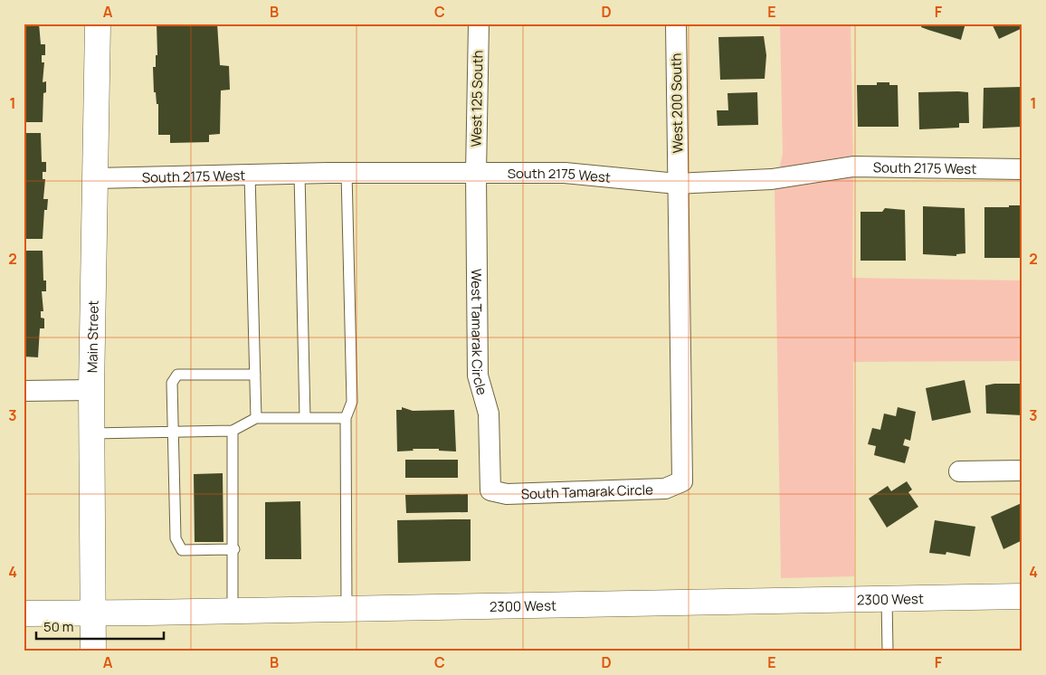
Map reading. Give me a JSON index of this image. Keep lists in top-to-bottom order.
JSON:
{
  "streets": {
    "main road": ["Main Street", "2300 West"],
    "street": [
      "West 125 South",
      "West 200 South",
      "South 2175 West",
      "West Tamarak Circle",
      "South Tamarak Circle"
    ]
  },
  "crossings": [
    ["West 125 South", "South 2175 West"],
    ["West 125 South", "West Tamarak Circle"],
    ["West 200 South", "South 2175 West"],
    ["West 200 South", "South Tamarak Circle"],
    ["South 2175 West", "West Tamarak Circle"],
    ["South 2175 West", "Main Street"],
    ["South 2175 West", "South Tamarak Circle"],
    ["West Tamarak Circle", "South Tamarak Circle"],
    ["Main Street", "2300 West"]
  ],
  "scale_bar": "50 m",
  "grid": {
    "columns": [
      "A",
      "B",
      "C",
      "D",
      "E",
      "F"
    ],
    "rows": [
      "1",
      "2",
      "3",
      "4"
    ]
  }
}
